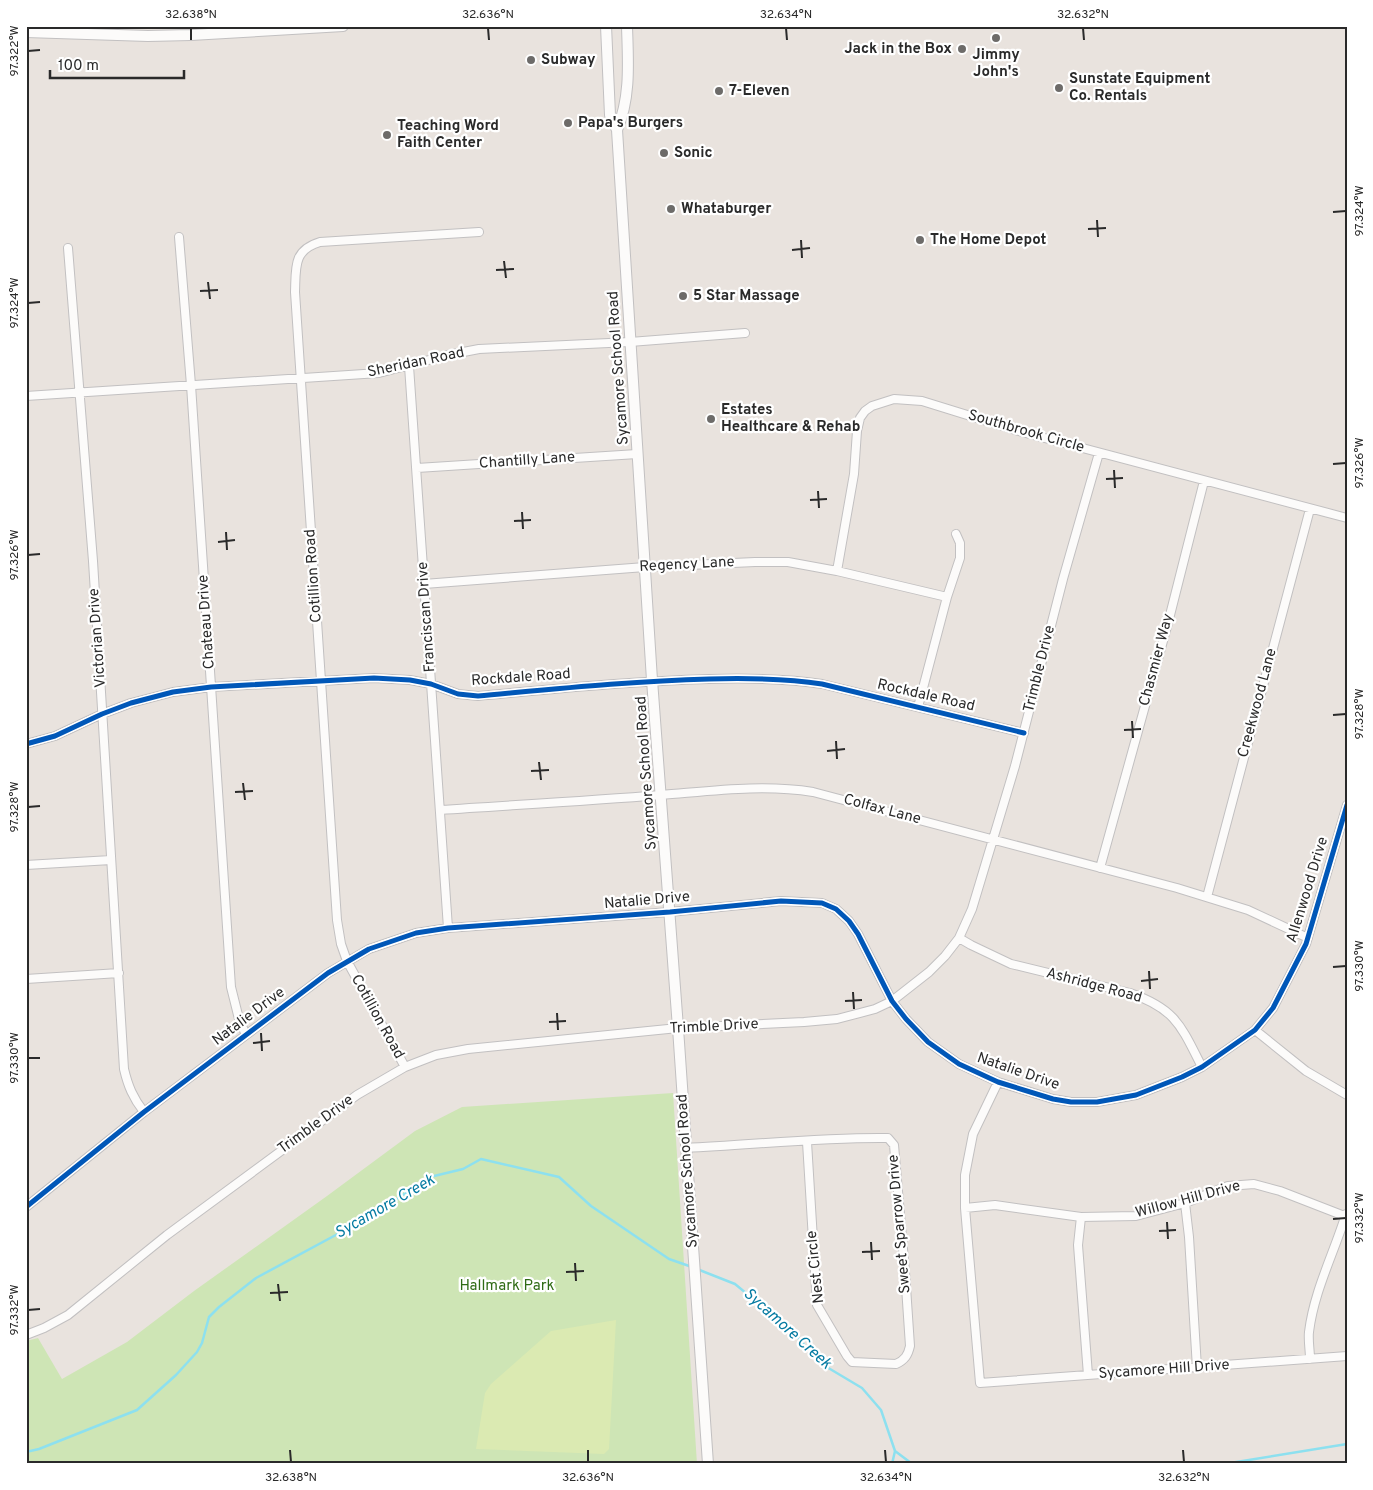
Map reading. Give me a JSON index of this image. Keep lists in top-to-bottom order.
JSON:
{
  "streets": {
    "main road": ["Sycamore School Road"],
    "street": [
      "Sheridan Road",
      "Southbrook Circle",
      "Chantilly Lane",
      "Regency Lane",
      "Cotillion Road",
      "Franciscan Drive",
      "Chateau Drive",
      "Victorian Drive",
      "Chasmier Way",
      "Trimble Drive",
      "Rockdale Road",
      "Creekwood Lane",
      "Colfax Lane",
      "Allenwood Drive",
      "Natalie Drive",
      "Ashridge Road",
      "Willow Hill Drive",
      "Sweet Sparrow Drive",
      "Nest Circle",
      "Sycamore Hill Drive"
    ]
  },
  "crossings": [
    ["Sheridan Road", "Sycamore School Road"],
    ["Sheridan Road", "Cotillion Road"],
    ["Sheridan Road", "Franciscan Drive"],
    ["Sheridan Road", "Chateau Drive"],
    ["Sheridan Road", "Victorian Drive"],
    ["Sycamore School Road", "Chantilly Lane"],
    ["Sycamore School Road", "Regency Lane"],
    ["Sycamore School Road", "Trimble Drive"],
    ["Sycamore School Road", "Rockdale Road"],
    ["Sycamore School Road", "Colfax Lane"],
    ["Sycamore School Road", "Natalie Drive"],
    ["Sycamore School Road", "Sweet Sparrow Drive"],
    ["Southbrook Circle", "Regency Lane"],
    ["Southbrook Circle", "Chasmier Way"],
    ["Southbrook Circle", "Trimble Drive"],
    ["Southbrook Circle", "Creekwood Lane"],
    ["Chantilly Lane", "Franciscan Drive"],
    ["Regency Lane", "Franciscan Drive"],
    ["Cotillion Road", "Trimble Drive"],
    ["Cotillion Road", "Rockdale Road"],
    ["Cotillion Road", "Natalie Drive"],
    ["Franciscan Drive", "Rockdale Road"],
    ["Franciscan Drive", "Colfax Lane"],
    ["Franciscan Drive", "Natalie Drive"],
    ["Chateau Drive", "Rockdale Road"],
    ["Chateau Drive", "Natalie Drive"],
    ["Victorian Drive", "Rockdale Road"],
    ["Victorian Drive", "Natalie Drive"],
    ["Chasmier Way", "Colfax Lane"],
    ["Trimble Drive", "Rockdale Road"],
    ["Trimble Drive", "Colfax Lane"],
    ["Trimble Drive", "Natalie Drive"],
    ["Trimble Drive", "Ashridge Road"],
    ["Creekwood Lane", "Colfax Lane"],
    ["Colfax Lane", "Allenwood Drive"],
    ["Allenwood Drive", "Natalie Drive"],
    ["Natalie Drive", "Ashridge Road"],
    ["Willow Hill Drive", "Sycamore Hill Drive"],
    ["Sweet Sparrow Drive", "Nest Circle"]
  ],
  "water": ["Sycamore Creek"],
  "parks": ["Hallmark Park"],
  "places": [
    "Jimmy John's",
    "Jack in the Box",
    "Subway",
    "Sunstate Equipment Co. Rentals",
    "7-Eleven",
    "Papa's Burgers",
    "Teaching Word Faith Center",
    "Sonic",
    "Whataburger",
    "The Home Depot",
    "5 Star Massage",
    "Estates Healthcare & Rehab"
  ],
  "scale_bar": "100 m",
  "coordinates": [
    "32.638°N",
    "32.636°N",
    "32.634°N",
    "32.632°N",
    "97.322°W",
    "97.324°W",
    "97.326°W",
    "97.328°W",
    "97.330°W",
    "97.332°W"
  ]
}
